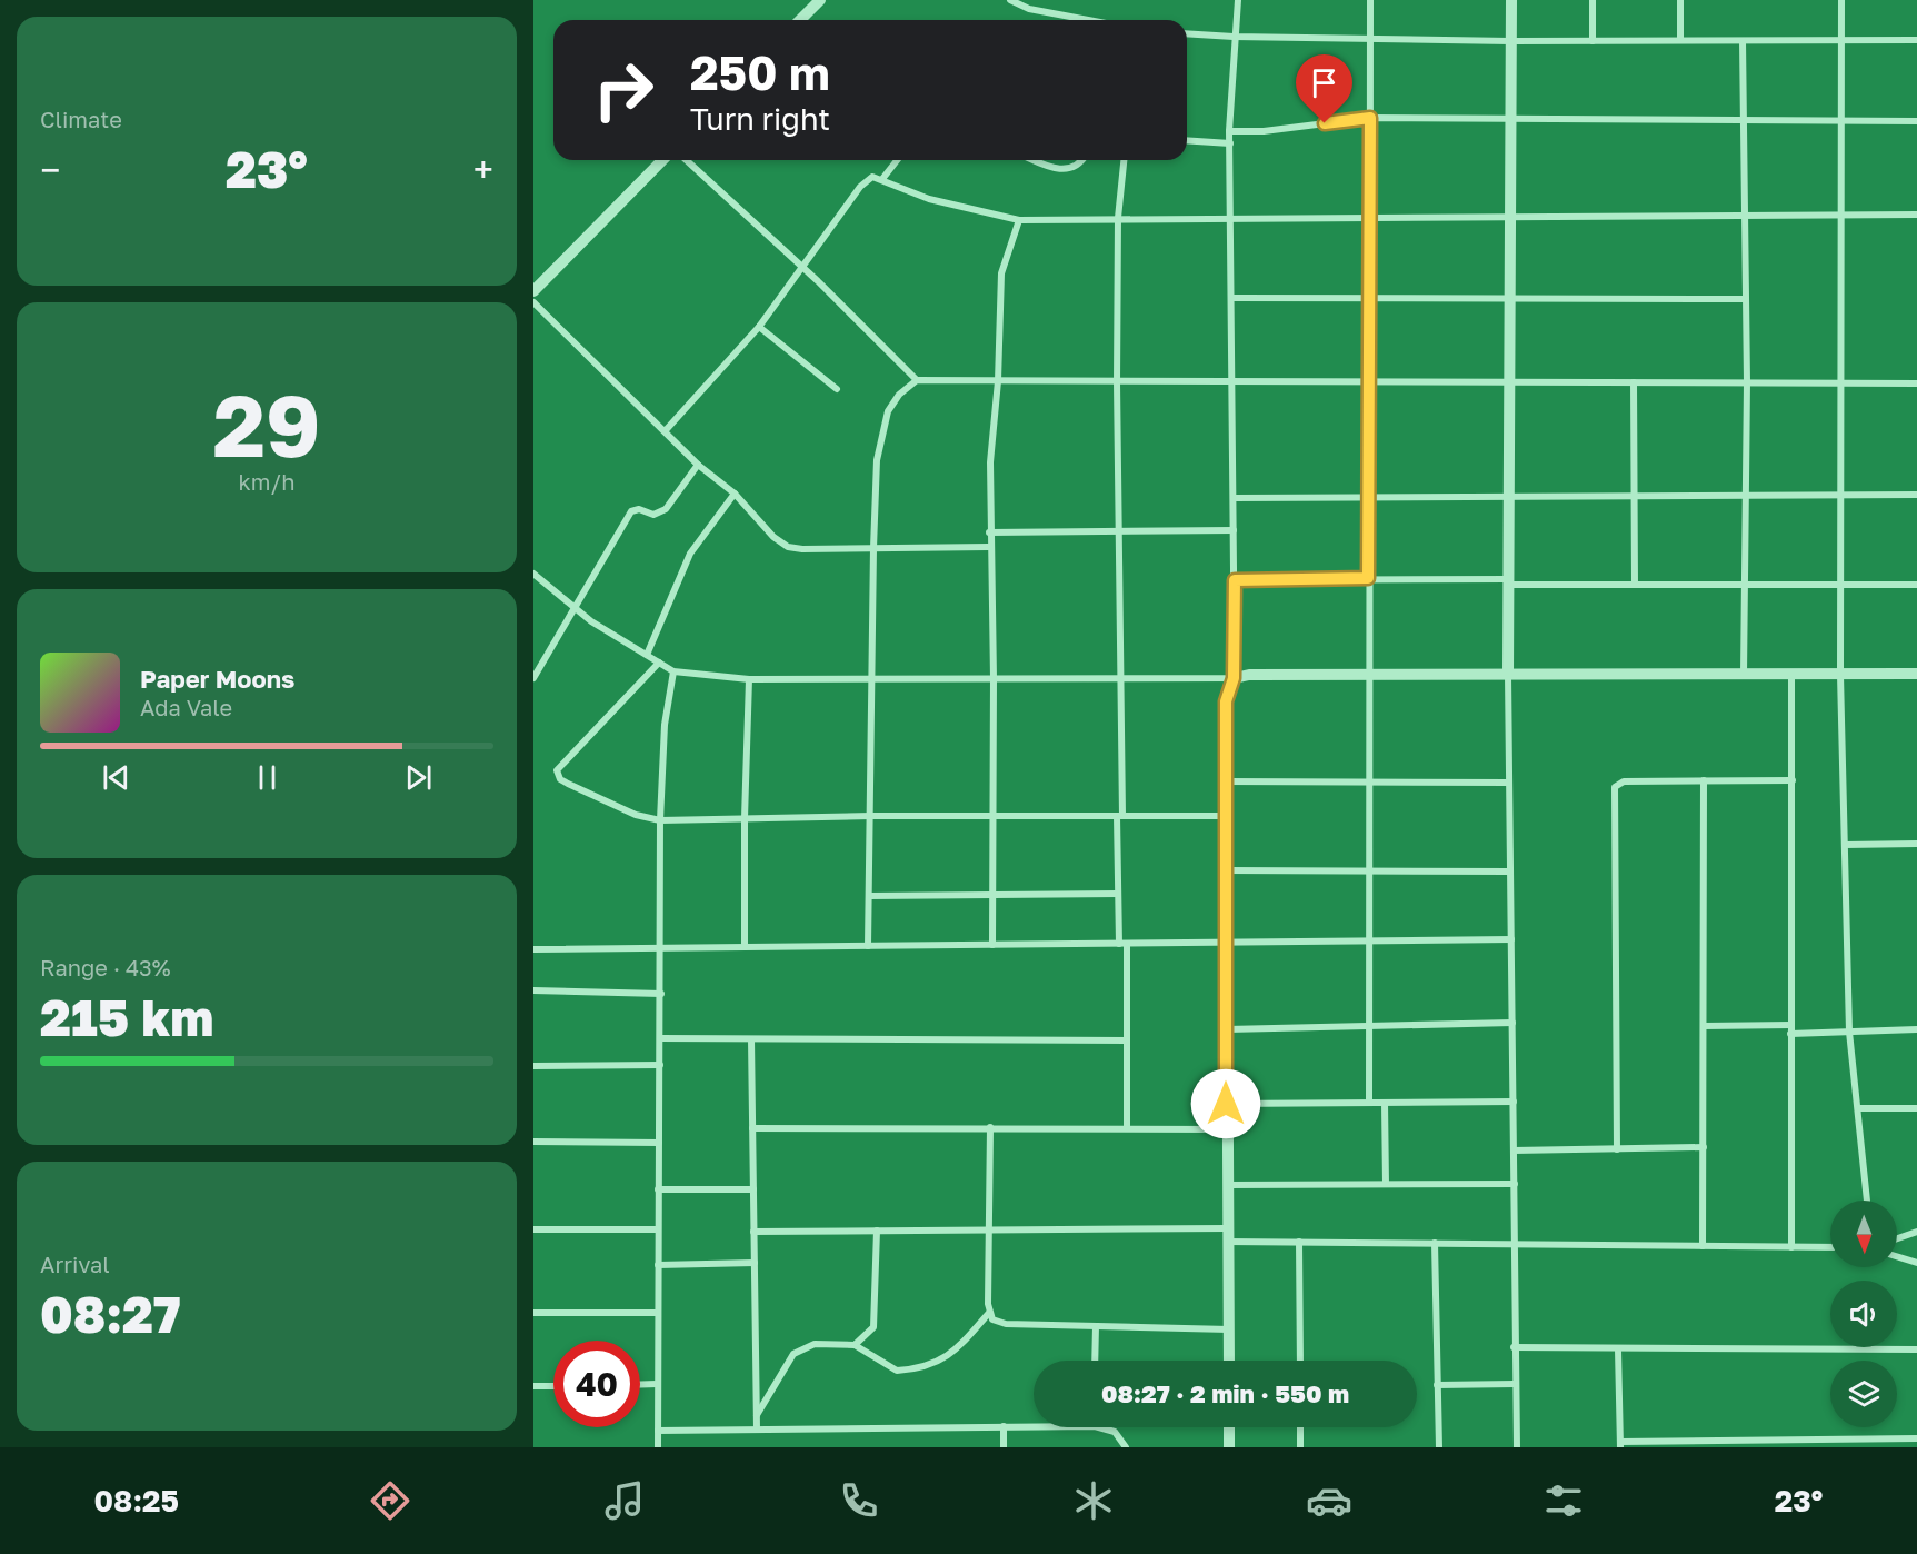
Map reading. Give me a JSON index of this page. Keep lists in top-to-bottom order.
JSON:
{
  "north": "bottom",
  "page": {
    "tile": [
      "Climate",
      ["29", "km/h"],
      ["Range · 43%", "215 km"],
      ["Arrival", "08:27"]
    ],
    "turn": ["250 m", "Turn right"],
    "heat": ["−", "23°", "+"],
    "song": ["Paper Moons", "Ada Vale"],
    "limit": "40",
    "trip": "08:27 · 2 min · 550 m",
    "tabs": ["08:25", "23°"]
  }
}
